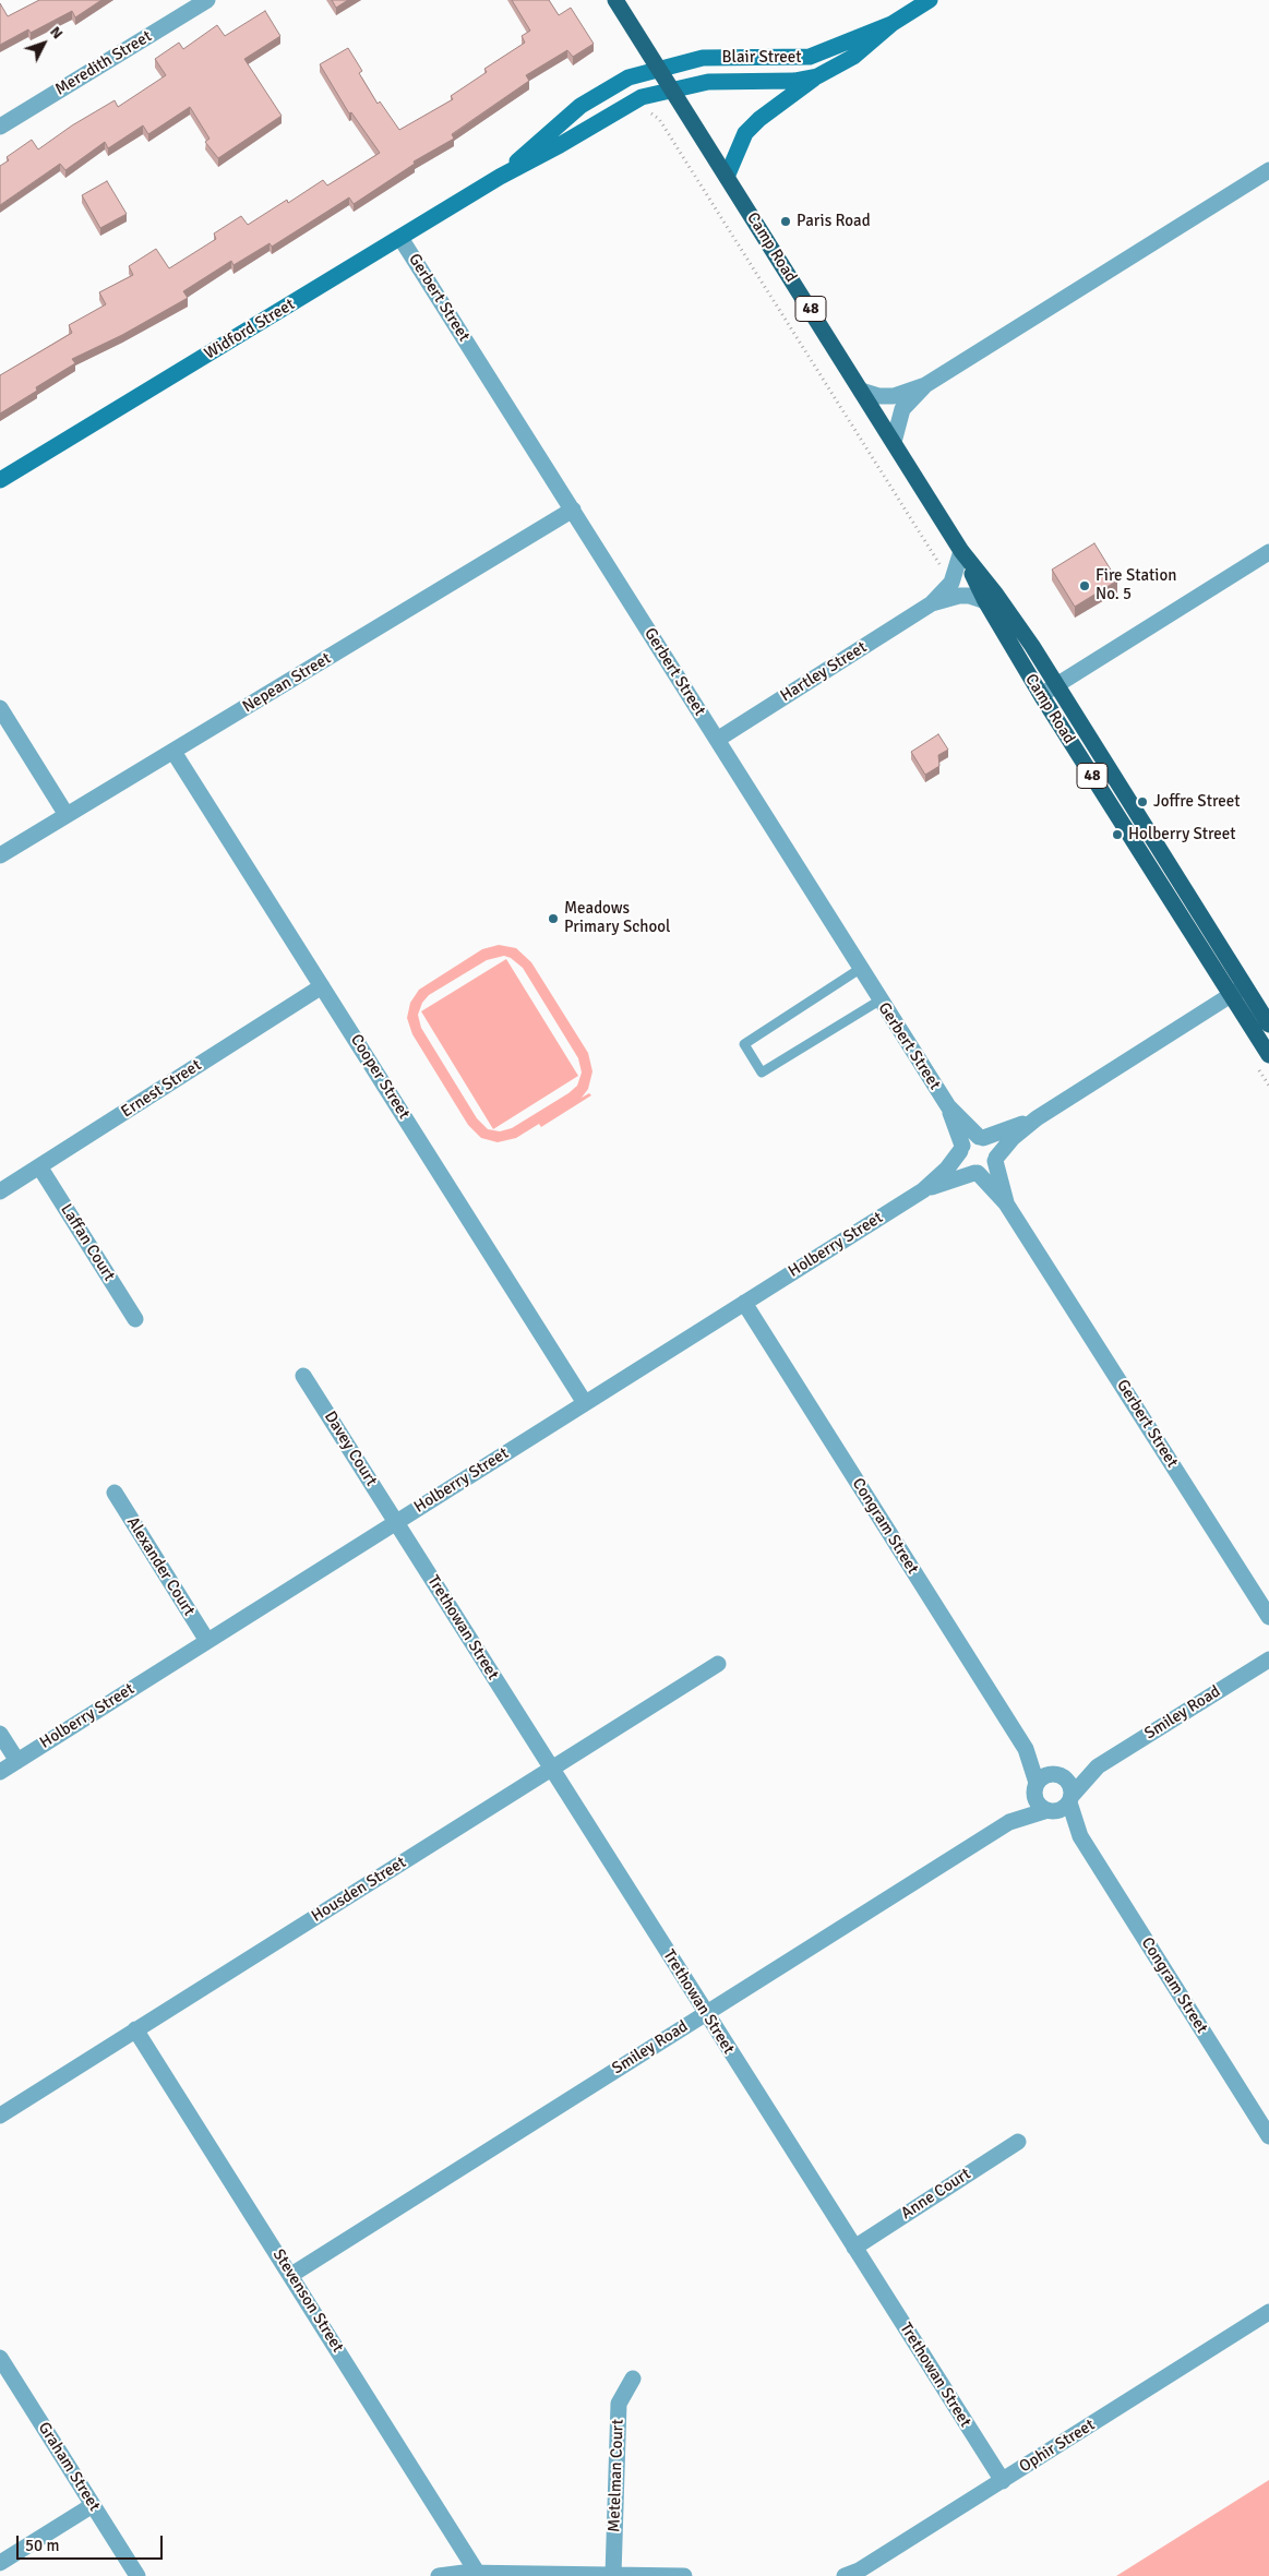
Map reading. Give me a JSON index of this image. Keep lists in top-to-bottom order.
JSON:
{
  "streets": {
    "main road": ["Camp Road", "48"],
    "street": [
      "Blair Street",
      "Meredith Street",
      "Gerbert Street",
      "Widford Street",
      "Hartley Street",
      "Nepean Street",
      "Cooper Street",
      "Ernest Street",
      "Laffan Court",
      "Holberry Street",
      "Davey Court",
      "Congram Street",
      "Alexander Court",
      "Trethowan Street",
      "Smiley Road",
      "Housden Street",
      "Anne Court",
      "Stevenson Street",
      "Ophir Street",
      "Graham Street",
      "Metelman Court"
    ]
  },
  "crossings": [
    ["Blair Street", "Camp Road"],
    ["Blair Street", "Widford Street"],
    ["Camp Road", "Widford Street"],
    ["Camp Road", "Hartley Street"],
    ["Gerbert Street", "Widford Street"],
    ["Gerbert Street", "Hartley Street"],
    ["Gerbert Street", "Nepean Street"],
    ["Gerbert Street", "Holberry Street"],
    ["Nepean Street", "Cooper Street"],
    ["Cooper Street", "Ernest Street"],
    ["Cooper Street", "Holberry Street"],
    ["Ernest Street", "Laffan Court"],
    ["Holberry Street", "Davey Court"],
    ["Holberry Street", "Congram Street"],
    ["Holberry Street", "Alexander Court"],
    ["Holberry Street", "Trethowan Street"],
    ["Davey Court", "Trethowan Street"],
    ["Congram Street", "Smiley Road"],
    ["Trethowan Street", "Smiley Road"],
    ["Trethowan Street", "Housden Street"],
    ["Trethowan Street", "Anne Court"],
    ["Trethowan Street", "Ophir Street"],
    ["Smiley Road", "Stevenson Street"],
    ["Housden Street", "Stevenson Street"]
  ],
  "places": [
    "Paris Road",
    "Fire Station No. 5",
    "Joffre Street",
    "Holberry Street",
    "Meadows Primary School"
  ],
  "scale_bar": "50 m",
  "north": "top right"
}
